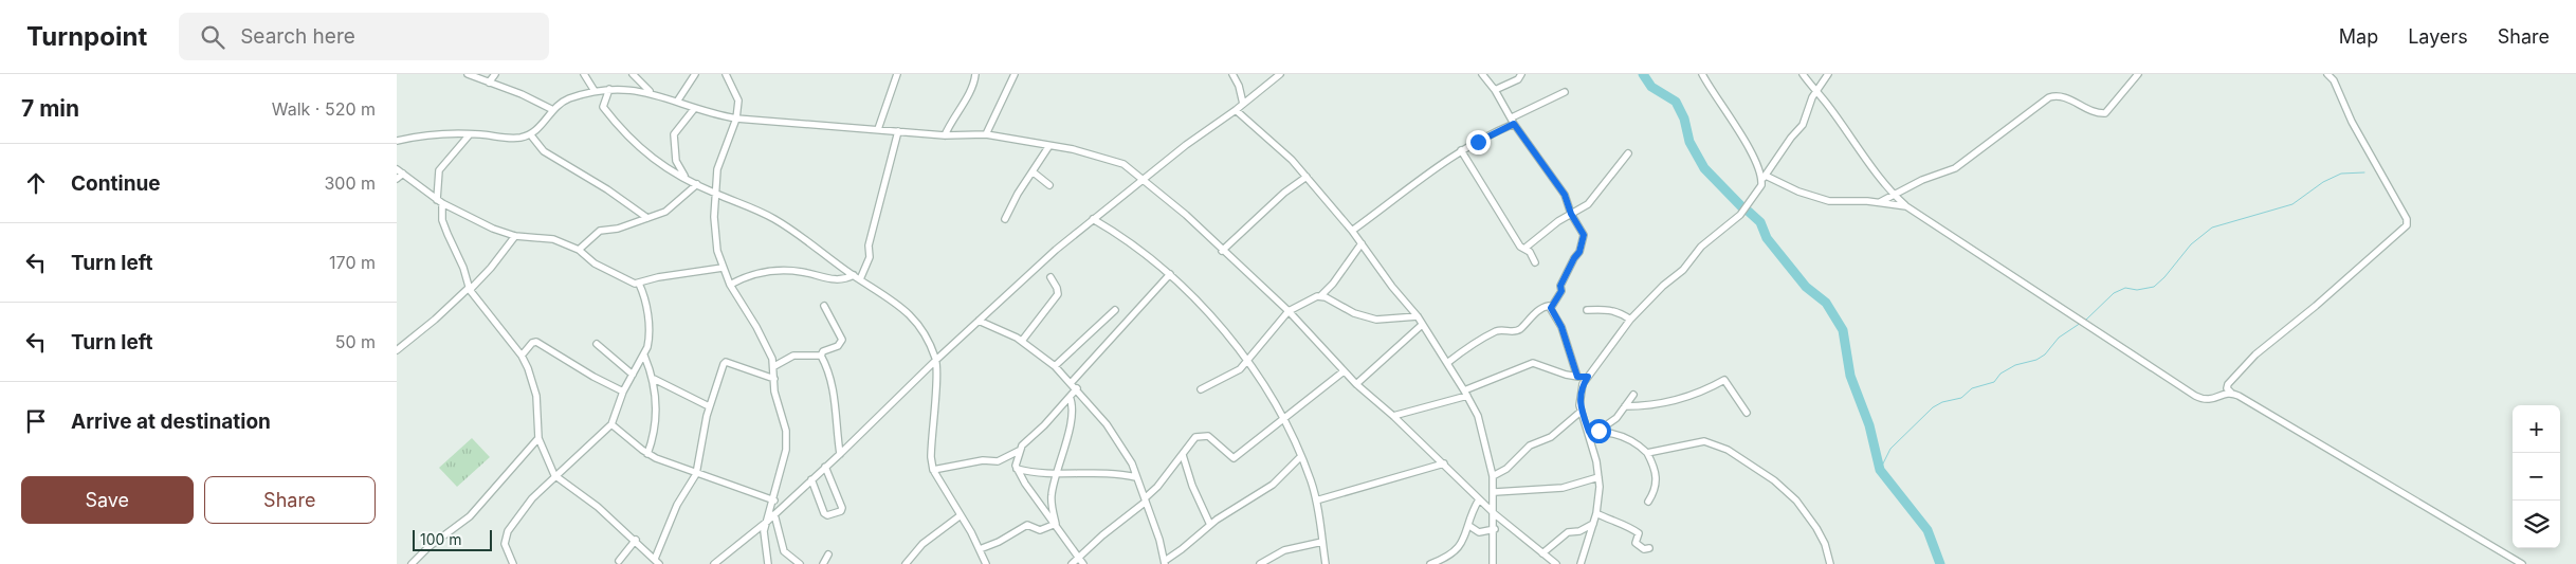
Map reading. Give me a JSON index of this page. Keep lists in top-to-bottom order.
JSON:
{
  "scale_bar": "100 m",
  "page": {
    "header": "Turnpoint",
    "search": "Search here",
    "nav": ["Map", "Layers", "Share"],
    "heading": ["7 min", "Walk · 520 m"],
    "list": [
      ["Continue", "300 m"],
      ["Turn left", "170 m"],
      ["Turn left", "50 m"],
      "Arrive at destination"
    ],
    "map_buttons": ["+", "−"],
    "buttons": ["Save", "Share"],
    "scale": "100 m"
  }
}
